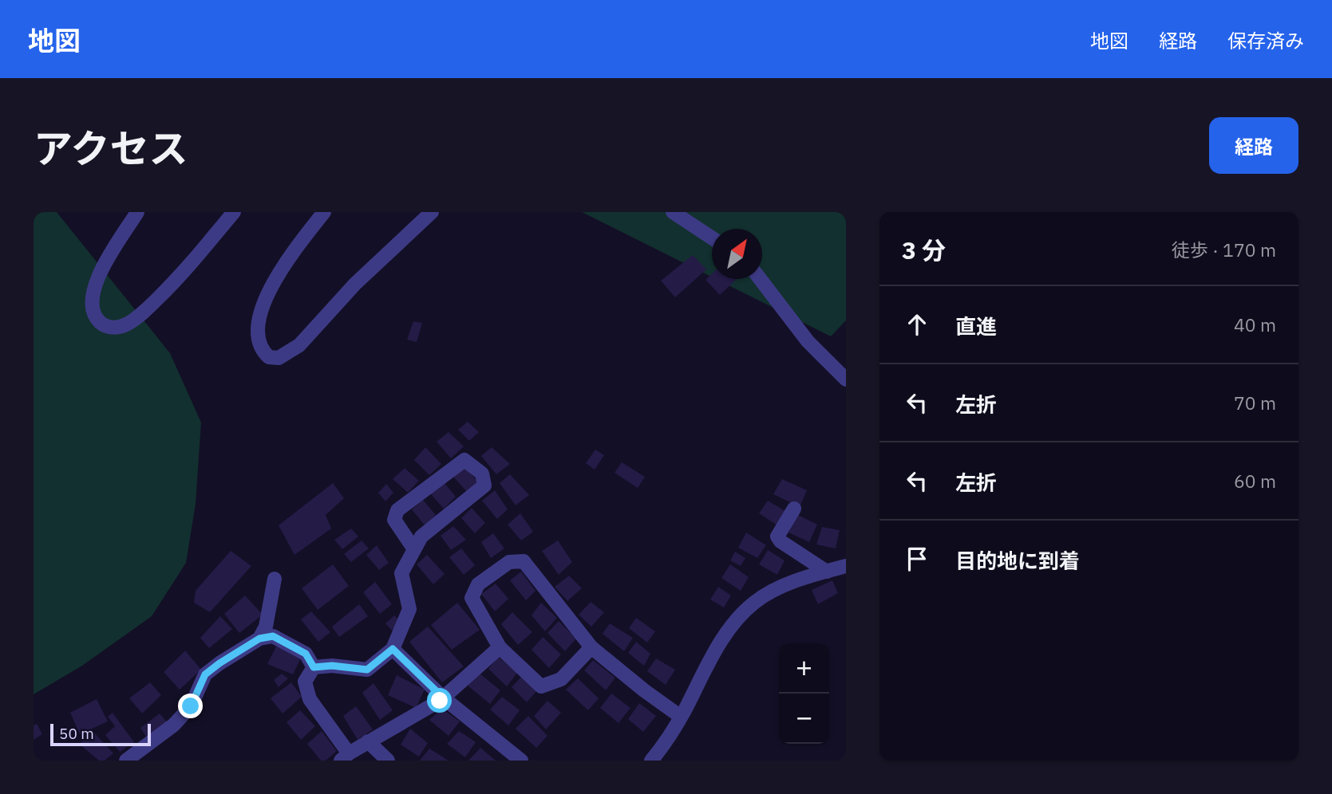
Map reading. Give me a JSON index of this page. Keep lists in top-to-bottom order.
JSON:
{
  "scale_bar": "50 m",
  "north": "top right",
  "page": {
    "header": "地図",
    "nav": ["地図", "経路", "保存済み"],
    "title": "アクセス",
    "buttons": "経路",
    "heading": ["3 分", "徒歩 · 170 m"],
    "list": [
      ["直進", "40 m"],
      ["左折", "70 m"],
      ["左折", "60 m"],
      "目的地に到着"
    ],
    "map_buttons": ["+", "−"],
    "scale": "50 m"
  }
}
